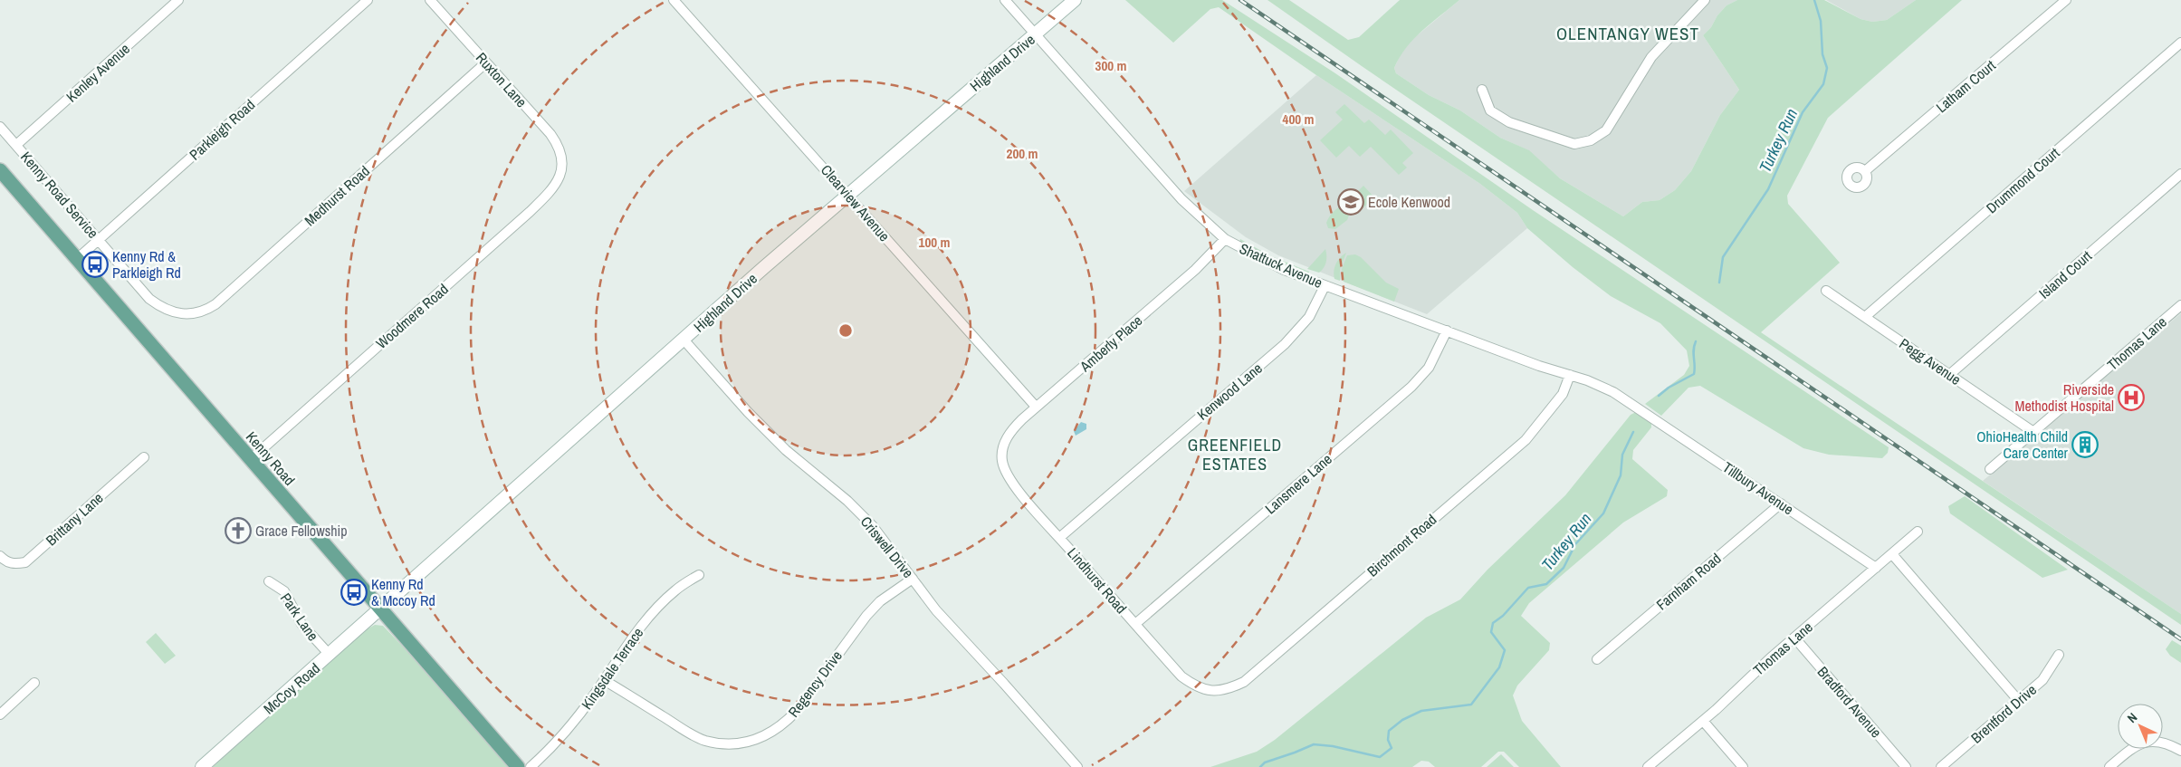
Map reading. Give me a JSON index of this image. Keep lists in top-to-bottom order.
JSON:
{
  "streets": {
    "main road": ["Kenny Road"],
    "street": [
      "Highland Drive",
      "Kenley Avenue",
      "Ruxton Lane",
      "Latham Court",
      "Parkleigh Road",
      "Drummond Court",
      "Kenny Road Service",
      "Medhurst Road",
      "Clearview Avenue",
      "Shattuck Avenue",
      "Island Court",
      "Woodmere Road",
      "Amberly Place",
      "Thomas Lane",
      "Pegg Avenue",
      "Kenwood Lane",
      "Lansmere Lane",
      "Tillbury Avenue",
      "Brittany Lane",
      "Birchmont Road",
      "Criswell Drive",
      "Lindhurst Road",
      "Farnham Road",
      "Park Lane",
      "Kingsdale Terrace",
      "Regency Drive",
      "McCoy Road",
      "Bradford Avenue",
      "Brentford Drive"
    ]
  },
  "crossings": [
    ["Highland Drive", "Clearview Avenue"],
    ["Highland Drive", "Shattuck Avenue"],
    ["Highland Drive", "Kenny Road"],
    ["Highland Drive", "Criswell Drive"],
    ["Highland Drive", "McCoy Road"],
    ["Kenley Avenue", "Kenny Road Service"],
    ["Ruxton Lane", "Medhurst Road"],
    ["Ruxton Lane", "Woodmere Road"],
    ["Parkleigh Road", "Kenny Road Service"],
    ["Parkleigh Road", "Kenny Road"],
    ["Drummond Court", "Pegg Avenue"],
    ["Kenny Road Service", "Medhurst Road"],
    ["Clearview Avenue", "Amberly Place"],
    ["Shattuck Avenue", "Amberly Place"],
    ["Shattuck Avenue", "Kenwood Lane"],
    ["Shattuck Avenue", "Lansmere Lane"],
    ["Shattuck Avenue", "Tillbury Avenue"],
    ["Shattuck Avenue", "Birchmont Road"],
    ["Island Court", "Pegg Avenue"],
    ["Woodmere Road", "Kenny Road"],
    ["Amberly Place", "Lindhurst Road"],
    ["Thomas Lane", "Pegg Avenue"],
    ["Thomas Lane", "Tillbury Avenue"],
    ["Thomas Lane", "Bradford Avenue"],
    ["Kenwood Lane", "Lindhurst Road"],
    ["Kenny Road", "McCoy Road"],
    ["Lansmere Lane", "Lindhurst Road"],
    ["Tillbury Avenue", "Farnham Road"],
    ["Birchmont Road", "Lindhurst Road"],
    ["Criswell Drive", "Regency Drive"],
    ["Park Lane", "McCoy Road"],
    ["Kingsdale Terrace", "Regency Drive"]
  ],
  "districts": ["OLENTANGY WEST", "GREENFIELD ESTATES"],
  "water": ["Turkey Run"],
  "places": {
    "school or university": ["Ecole Kenwood"],
    "bus stop": ["Kenny Rd & Parkleigh Rd", "Kenny Rd & Mccoy Rd"],
    "hospital": ["Riverside Methodist Hospital"],
    "building": ["OhioHealth Child Care Center"],
    "church": ["Grace Fellowship"]
  },
  "north": "top left",
  "rings": [
    "300 m",
    "400 m",
    "200 m",
    "100 m"
  ]
}
